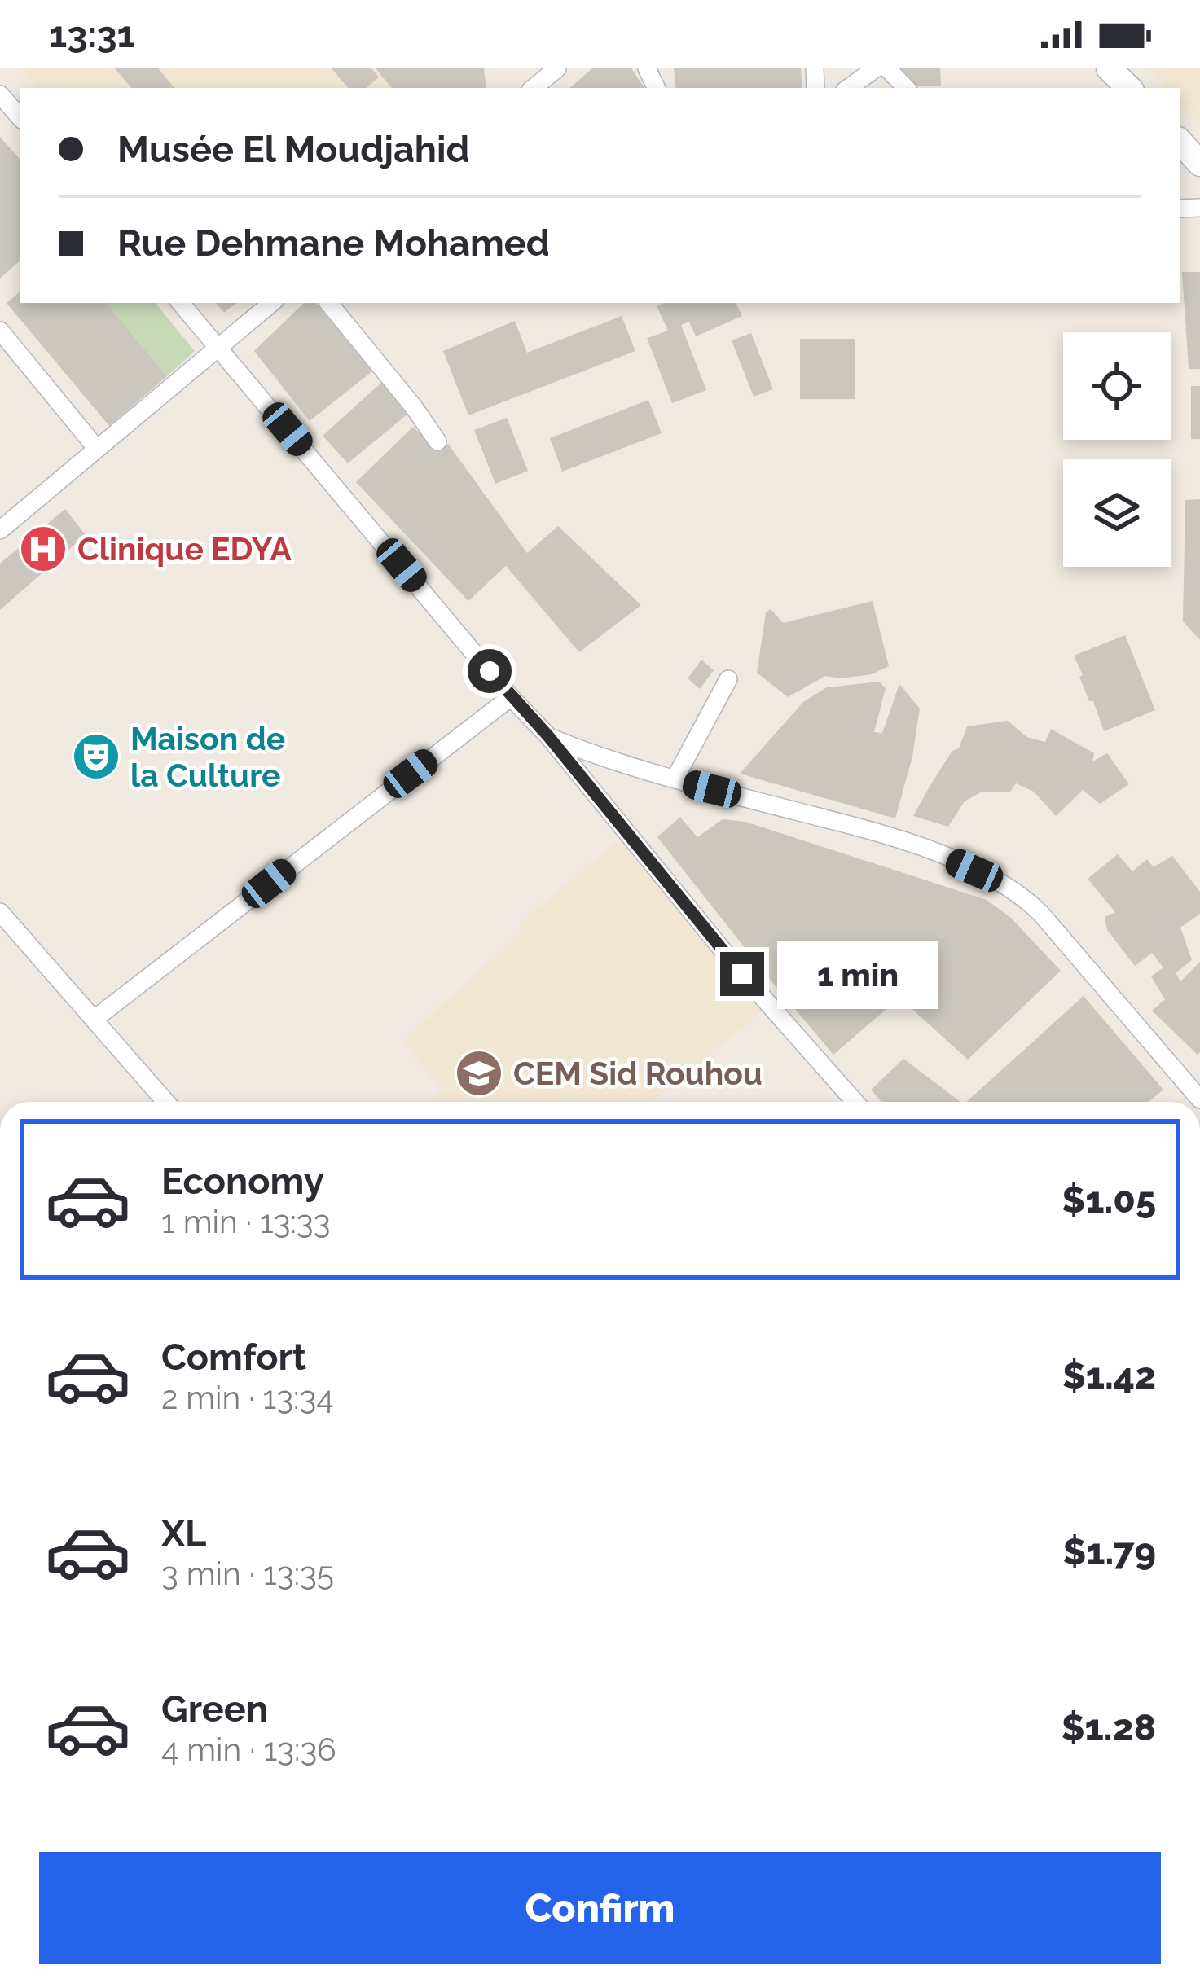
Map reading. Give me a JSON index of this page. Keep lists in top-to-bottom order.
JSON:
{
  "places": {
    "hospital": ["Clinique EDYA"],
    "theatre": ["Maison de la Culture"],
    "school or university": ["CEM Sid Rouhou"]
  },
  "page": {
    "status": "13:31",
    "banner": ["Musée El Moudjahid", "Rue Dehmane Mohamed"],
    "bubble": "1 min",
    "list": [
      {
        "name": "Economy",
        "note": "1 min · 13:33",
        "value": "$1.05"
      },
      {
        "name": "Comfort",
        "note": "2 min · 13:34",
        "value": "$1.42"
      },
      {
        "name": "XL",
        "note": "3 min · 13:35",
        "value": "$1.79"
      },
      {
        "name": "Green",
        "note": "4 min · 13:36",
        "value": "$1.28"
      }
    ],
    "buttons": "Confirm"
  }
}
